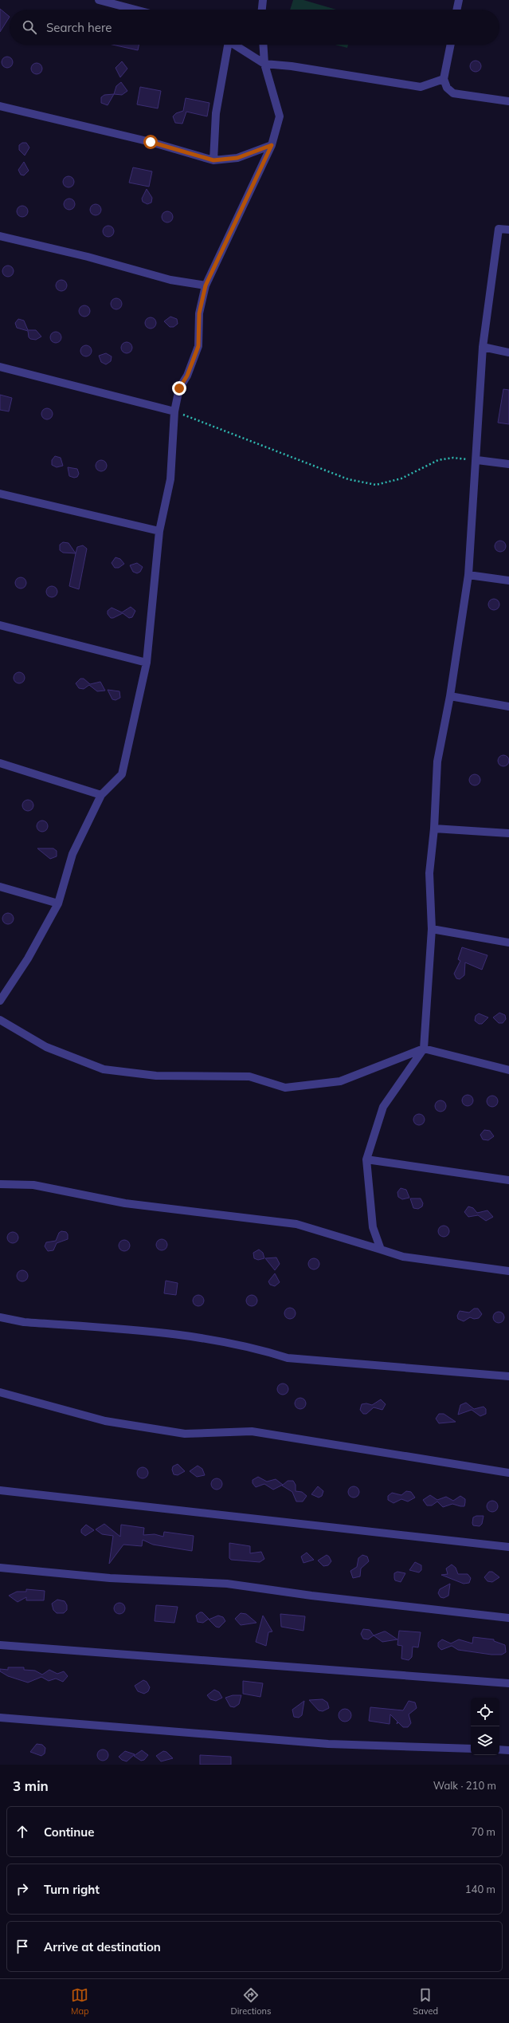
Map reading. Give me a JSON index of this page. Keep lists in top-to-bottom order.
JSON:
{
  "page": {
    "search": "Search here",
    "heading": ["3 min", "Walk · 210 m"],
    "list": [
      ["Continue", "70 m"],
      ["Turn right", "140 m"],
      "Arrive at destination"
    ],
    "nav": ["Map", "Directions", "Saved"]
  }
}
